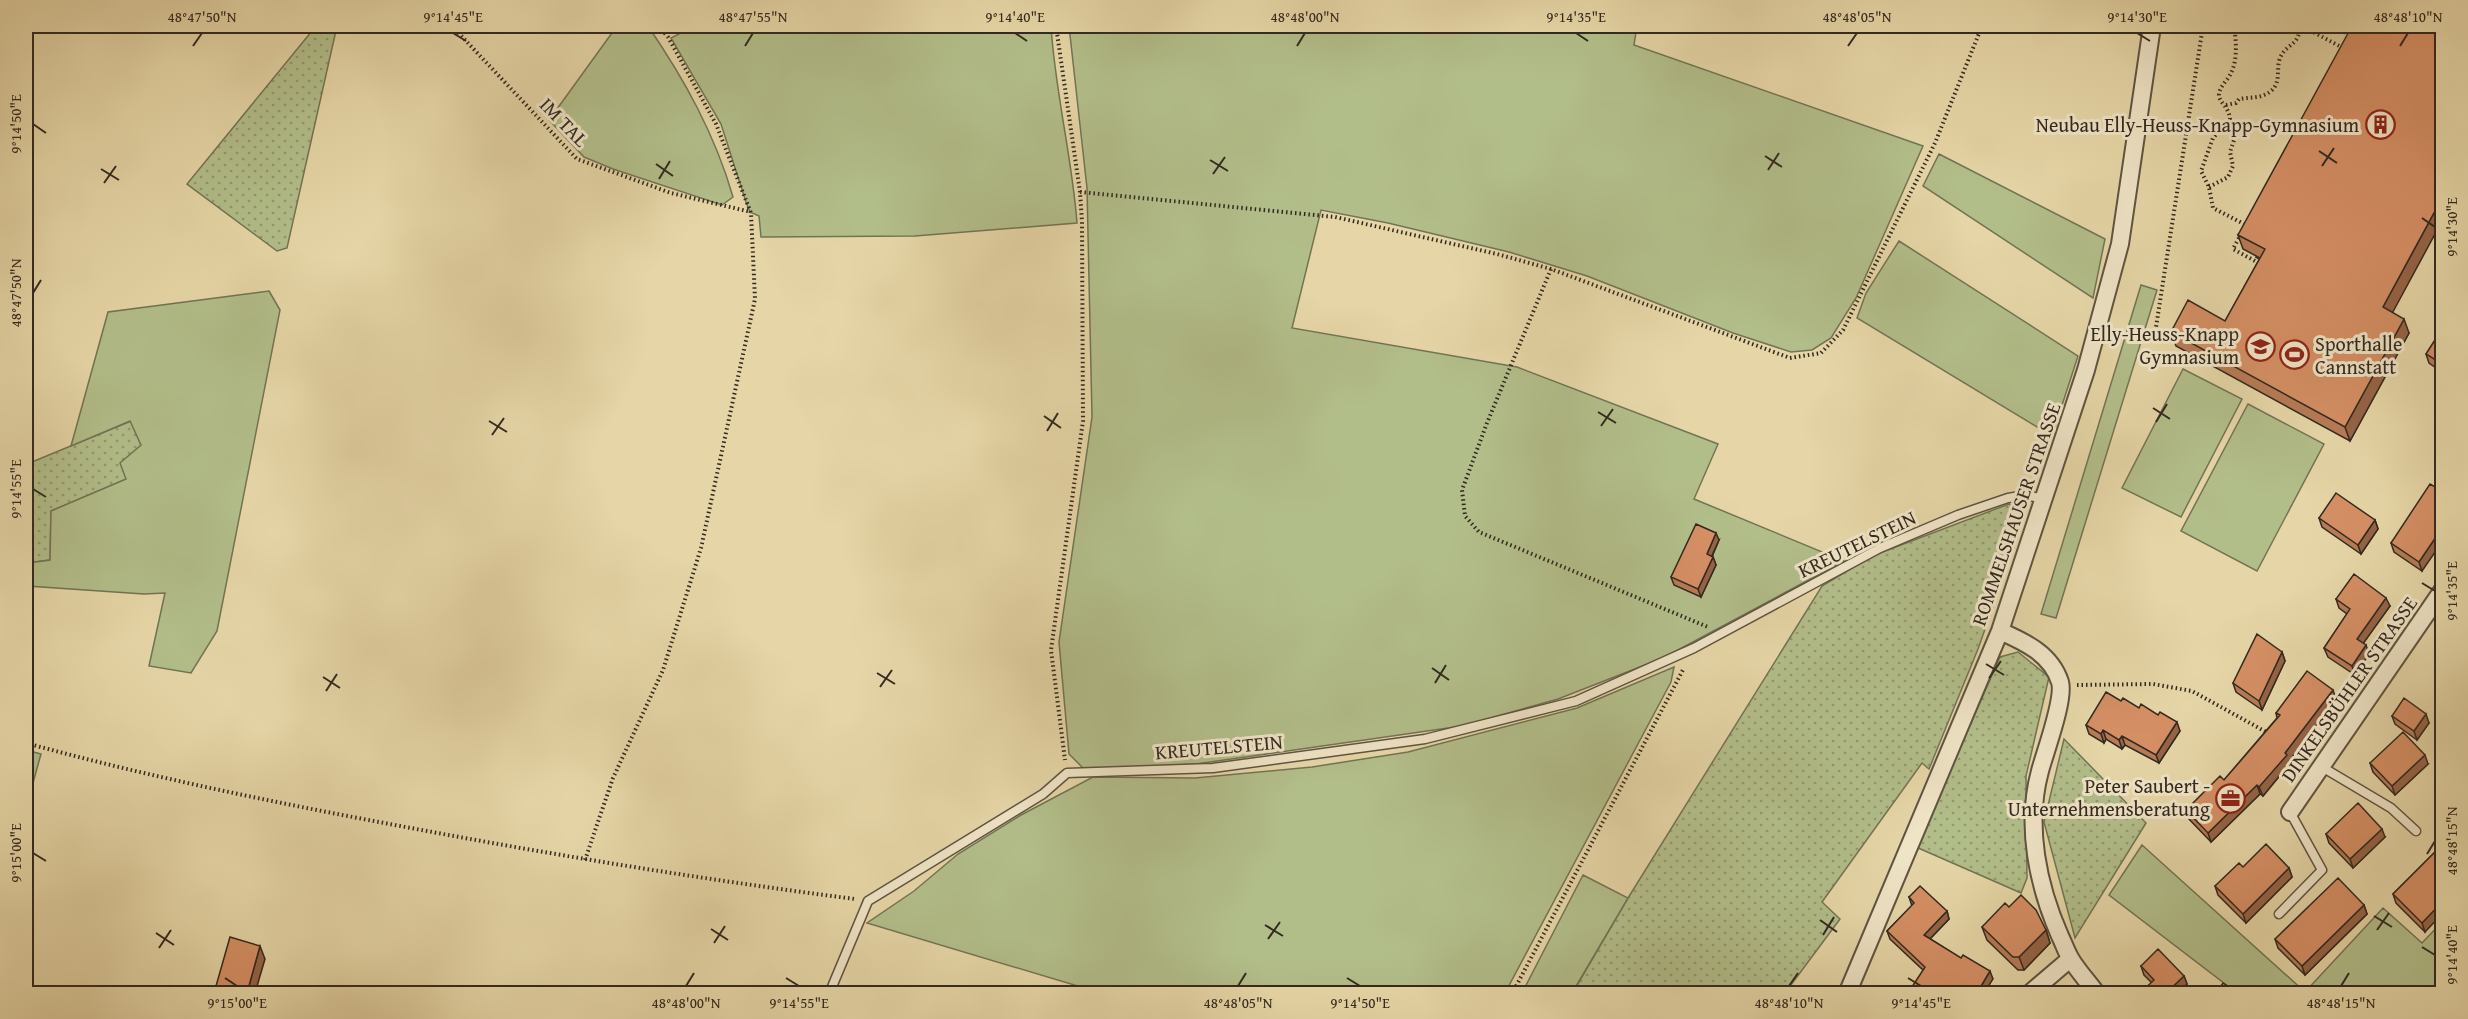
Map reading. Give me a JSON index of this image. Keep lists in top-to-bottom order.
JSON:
{
  "streets": {
    "street": ["ROMMELSHAUSER STRASSE", "DINKELSBÜHLER STRASSE"],
    "lane": ["KREUTELSTEIN"],
    "path": ["IM TAL"]
  },
  "crossings": [
    ["ROMMELSHAUSER STRASSE", "KREUTELSTEIN"]
  ],
  "places": {
    "building": ["Neubau Elly-Heuss-Knapp-Gymnasium"],
    "school or university": ["Elly-Heuss-Knapp Gymnasium"],
    "sports": ["Sporthalle Cannstatt"],
    "office": ["Peter Saubert - Unternehmensberatung"]
  },
  "coordinates": [
    "48°47'50\"N",
    "9°14'45\"E",
    "48°47'55\"N",
    "9°14'40\"E",
    "48°48'00\"N",
    "9°14'35\"E",
    "48°48'05\"N",
    "9°14'30\"E",
    "48°48'10\"N",
    "9°14'50\"E",
    "9°14'55\"E",
    "48°48'15\"N",
    "9°15'00\"E"
  ]
}
